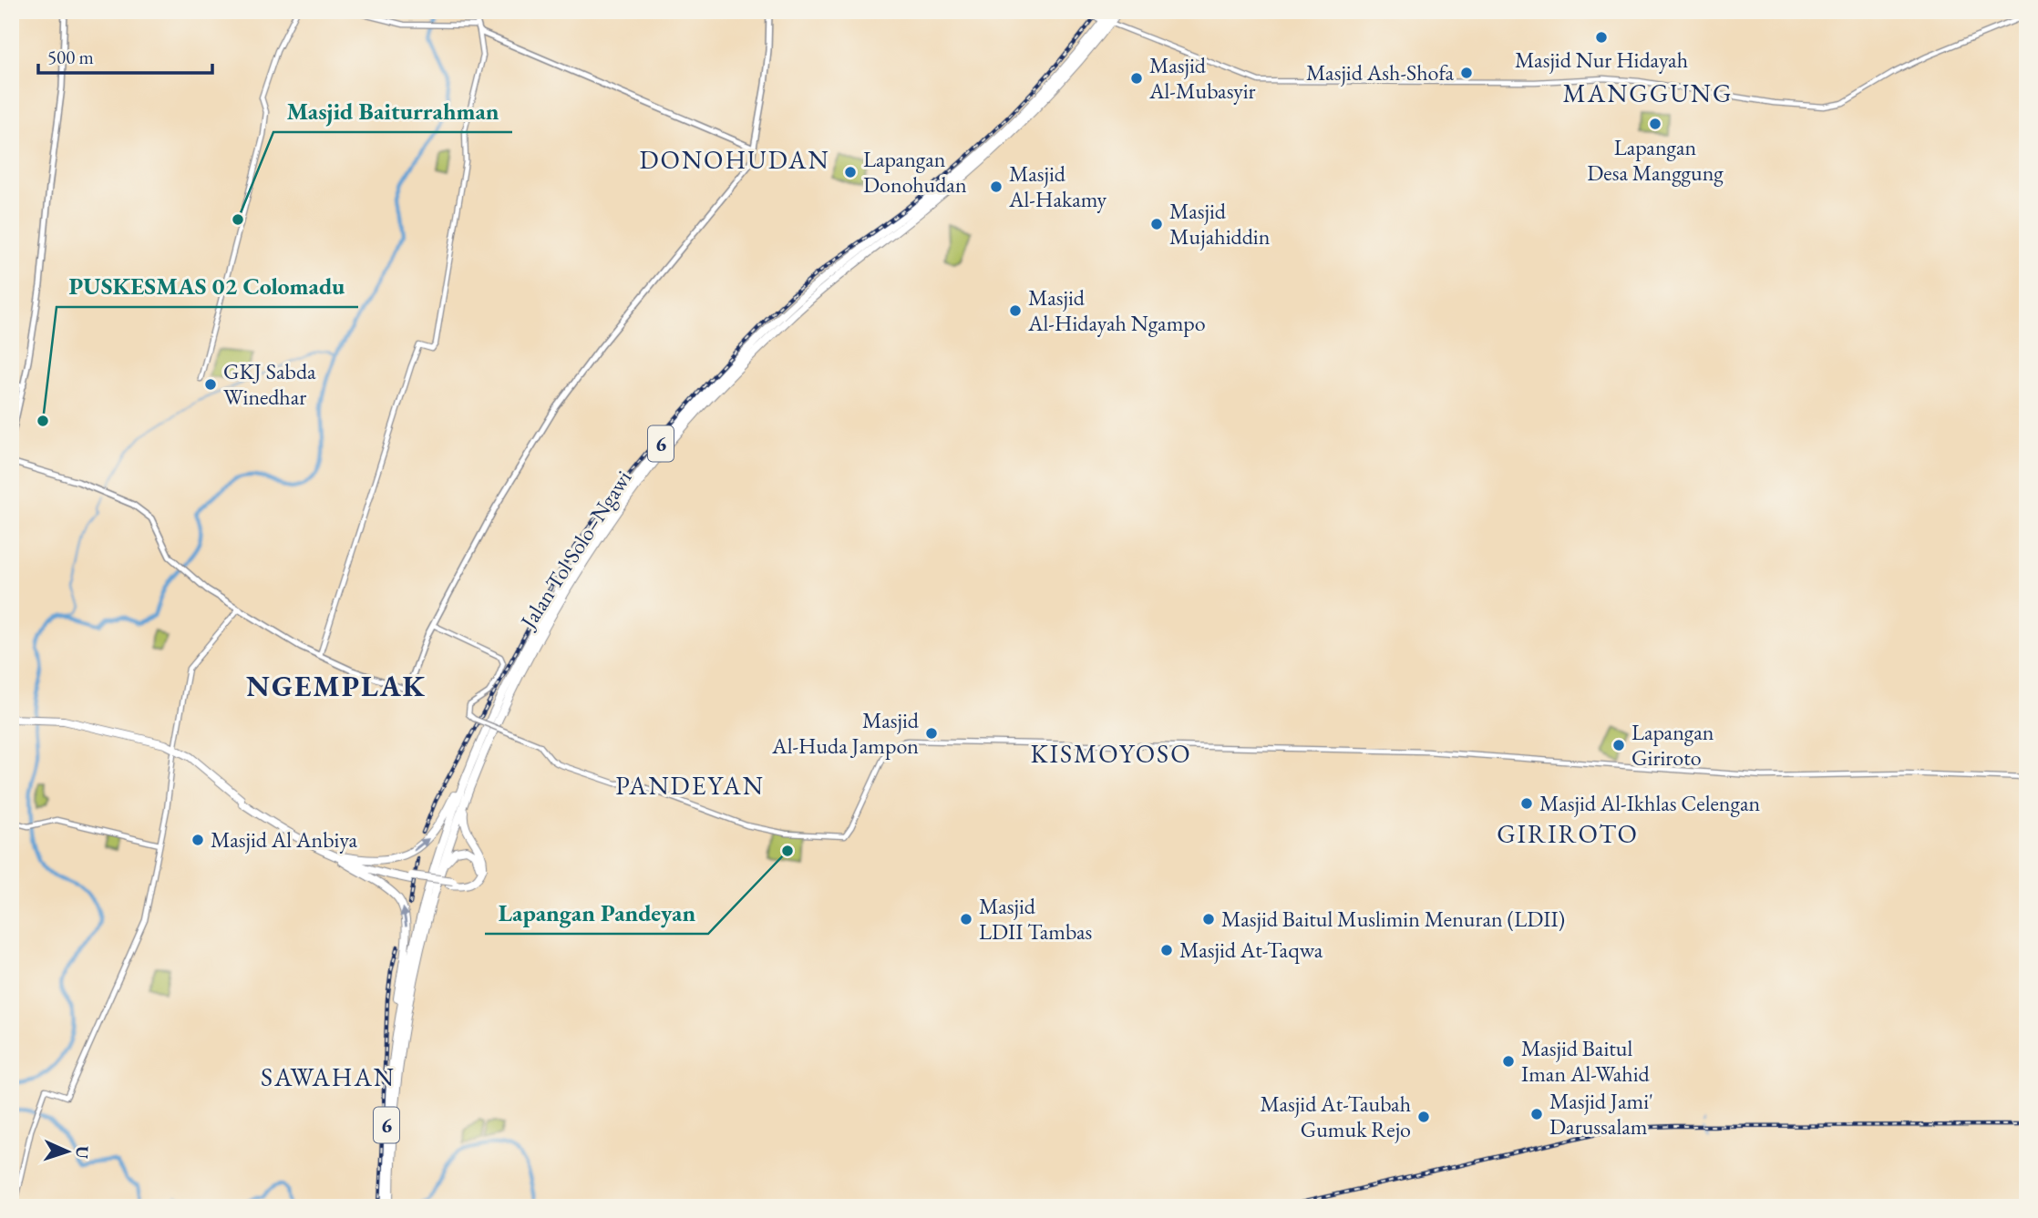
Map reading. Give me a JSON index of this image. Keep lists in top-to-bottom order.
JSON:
{
  "streets": {
    "highway": ["6", "Jalan Tol Solo–Ngawi"]
  },
  "districts": [
    "MANGGUNG",
    "DONOHUDAN",
    "NGEMPLAK",
    "KISMOYOSO",
    "PANDEYAN",
    "GIRIROTO",
    "SAWAHAN"
  ],
  "places": [
    "Masjid Nur Hidayah",
    "Masjid Ash-Shofa",
    "Masjid Al-Mubasyir",
    "Lapangan Desa Manggung",
    "Lapangan Donohudan",
    "Masjid Al-Hakamy",
    "Masjid Baiturrahman",
    "Masjid Mujahiddin",
    "Masjid Al-Hidayah Ngampo",
    "GKJ Sabda Winedhar",
    "PUSKESMAS 02 Colomadu",
    "Masjid Al-Huda Jampon",
    "Lapangan Giriroto",
    "Masjid Al-Ikhlas Celengan",
    "Masjid Al Anbiya",
    "Lapangan Pandeyan",
    "Masjid LDII Tambas",
    "Masjid Baitul Muslimin Menuran (LDII)",
    "Masjid At-Taqwa",
    "Masjid Baitul Iman Al-Wahid",
    "Masjid Jami' Darussalam",
    "Masjid At-Taubah Gumuk Rejo"
  ],
  "scale_bar": "500 m",
  "north": "right"
}
